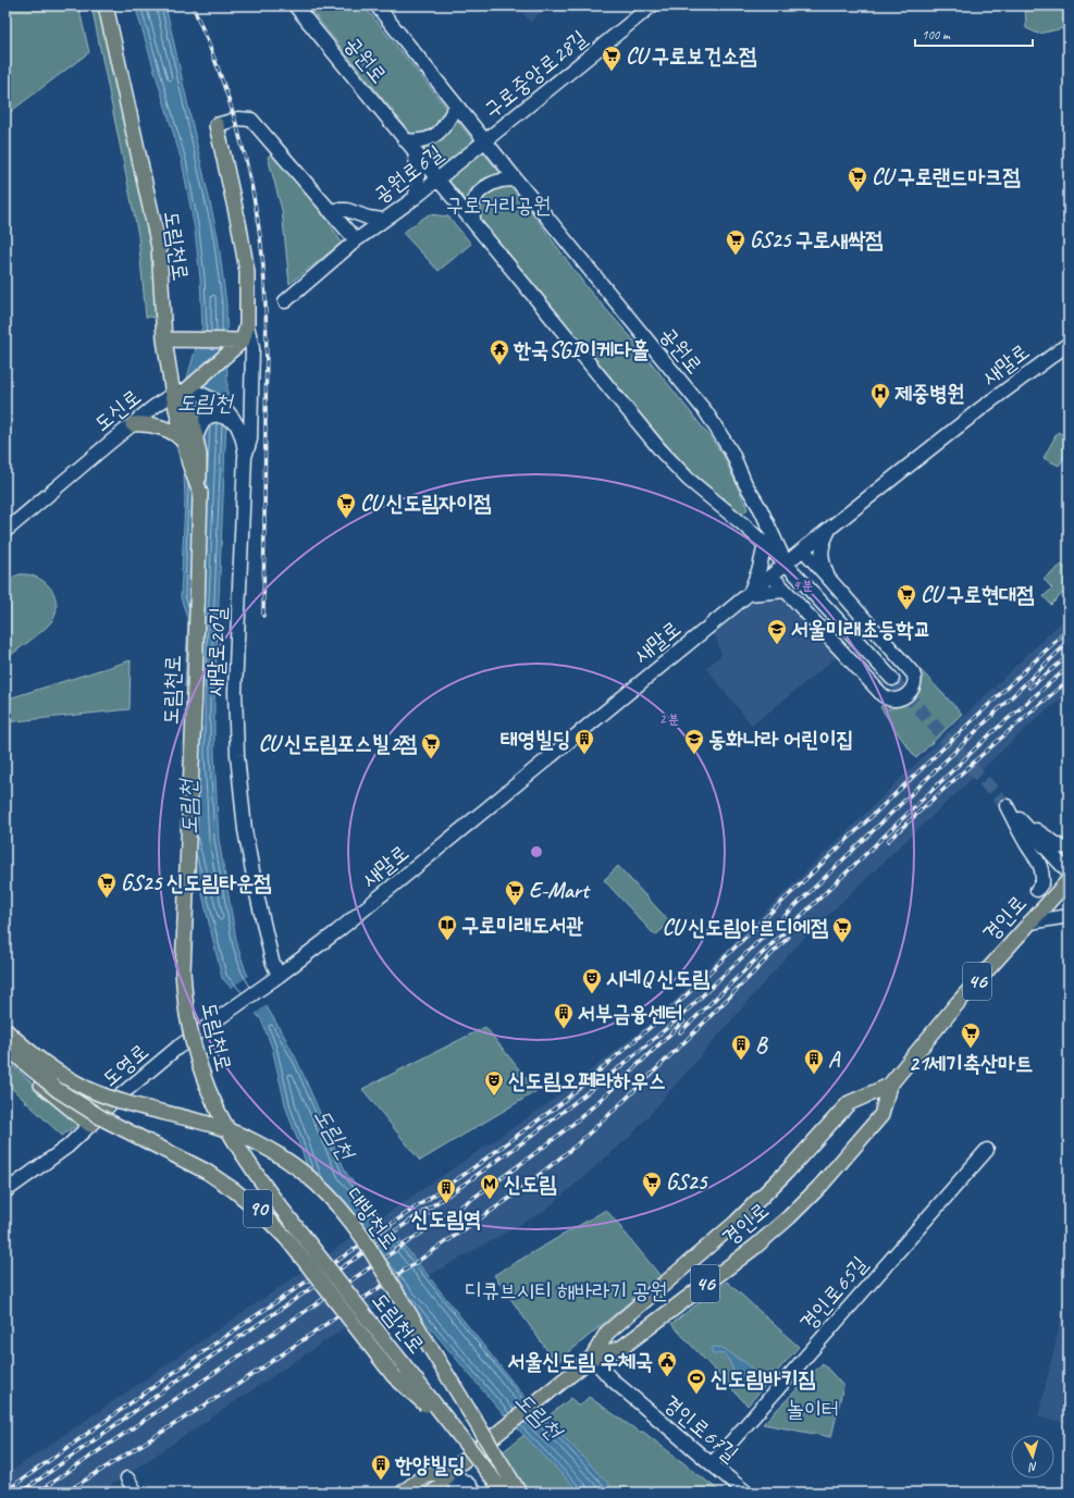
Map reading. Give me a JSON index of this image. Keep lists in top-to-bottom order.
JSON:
{
  "streets": {
    "main road": [
      "공원로",
      "구로중앙로28길",
      "공원로6길",
      "도림천로",
      "새말로",
      "도신로",
      "새말로20길",
      "경인로",
      "46",
      "도영로",
      "90",
      "대방천로",
      "경인로65길",
      "경인로67길"
    ]
  },
  "crossings": [
    ["공원로", "구로중앙로28길"],
    ["공원로", "공원로6길"],
    ["공원로", "새말로"],
    ["구로중앙로28길", "공원로6길"],
    ["도림천로", "도신로"],
    ["도림천로", "90"],
    ["새말로", "새말로20길"],
    ["새말로", "도영로"],
    ["새말로20길", "도영로"],
    ["경인로", "경인로67길"],
    ["경인로65길", "경인로67길"]
  ],
  "water": ["도림천"],
  "parks": ["구로거리공원", "디큐브시티 해바라기 공원", "놀이터"],
  "places": {
    "supermarket": [
      "CU 구로보건소점",
      "CU 구로랜드마크점",
      "GS25 구로새싹점",
      "CU 신도림자이점",
      "CU 구로현대점",
      "CU 신도림포스빌2점",
      "GS25 신도림타운점",
      "E-Mart",
      "CU 신도림아르디에점",
      "21세기축산마트",
      "GS25"
    ],
    "temple": ["한국SGI이케다홀"],
    "hospital": ["제중병원"],
    "school or university": ["서울미래초등학교", "동화나라 어린이집"],
    "building": [
      "태영빌딩",
      "서부금융센터",
      "B",
      "A",
      "신도림역",
      "한양빌딩"
    ],
    "library": ["구로미래도서관"],
    "theatre": ["시네Q 신도림", "신도림오페라하우스"],
    "metro station": ["신도림"],
    "public building": ["서울신도림 우체국"],
    "sports": ["신도림바키짐"]
  },
  "scale_bar": "100 m",
  "north": "bottom",
  "rings": ["4 분", "2 분"]
}
